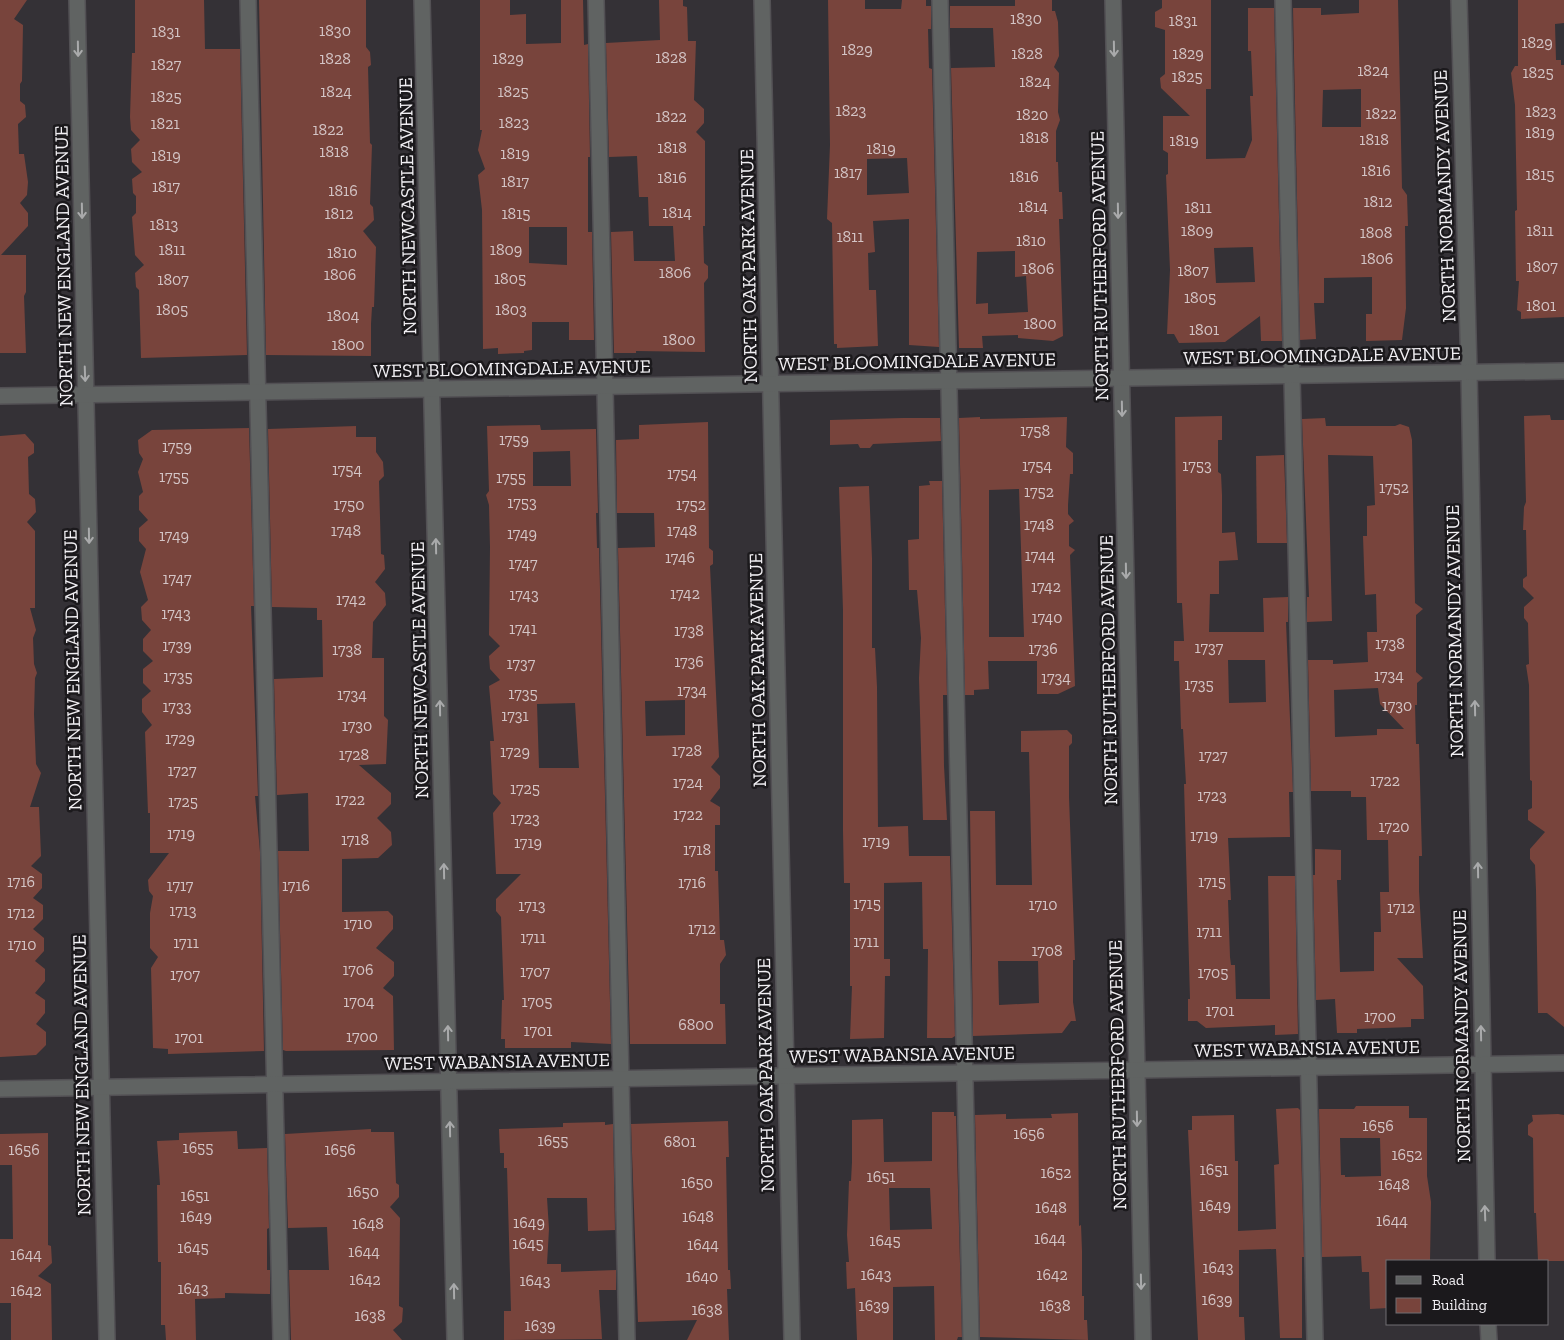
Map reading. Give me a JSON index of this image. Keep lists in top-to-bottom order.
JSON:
{
  "streets": {
    "street": [
      "NORTH NORMANDY AVENUE",
      "NORTH NEWCASTLE AVENUE",
      "NORTH NEW ENGLAND AVENUE",
      "NORTH OAK PARK AVENUE",
      "NORTH RUTHERFORD AVENUE",
      "WEST BLOOMINGDALE AVENUE",
      "WEST WABANSIA AVENUE"
    ]
  },
  "crossings": [
    ["NORTH NORMANDY AVENUE", "WEST BLOOMINGDALE AVENUE"],
    ["NORTH NORMANDY AVENUE", "WEST WABANSIA AVENUE"],
    ["NORTH NEWCASTLE AVENUE", "WEST BLOOMINGDALE AVENUE"],
    ["NORTH NEWCASTLE AVENUE", "WEST WABANSIA AVENUE"],
    ["NORTH NEW ENGLAND AVENUE", "WEST BLOOMINGDALE AVENUE"],
    ["NORTH NEW ENGLAND AVENUE", "WEST WABANSIA AVENUE"],
    ["NORTH OAK PARK AVENUE", "WEST BLOOMINGDALE AVENUE"],
    ["NORTH OAK PARK AVENUE", "WEST WABANSIA AVENUE"],
    ["NORTH RUTHERFORD AVENUE", "WEST BLOOMINGDALE AVENUE"],
    ["NORTH RUTHERFORD AVENUE", "WEST WABANSIA AVENUE"]
  ],
  "one_way": [
    "NORTH NORMANDY AVENUE",
    "NORTH NEWCASTLE AVENUE",
    "NORTH NEW ENGLAND AVENUE",
    "NORTH RUTHERFORD AVENUE"
  ],
  "house_numbers": [
    "1830",
    "1831",
    "1830",
    "1831",
    "1829",
    "1829",
    "1828",
    "1829",
    "1828",
    "1828",
    "1829",
    "1827",
    "1824",
    "1825",
    "1825",
    "1824",
    "1824",
    "1825",
    "1825",
    "1823",
    "1823",
    "1822",
    "1820",
    "1822",
    "1823",
    "1821",
    "1822",
    "1819",
    "1818",
    "1818",
    "1819",
    "1818",
    "1819",
    "1818",
    "1819",
    "1819",
    "1816",
    "1817",
    "1815",
    "1816",
    "1816",
    "1817",
    "1817",
    "1816",
    "1812",
    "1814",
    "1811",
    "1814",
    "1812",
    "1815",
    "1813",
    "1809",
    "1811",
    "1808",
    "1811",
    "1810",
    "1811",
    "1809",
    "1810",
    "1806",
    "1807",
    "1806",
    "1807",
    "1806",
    "1806",
    "1805",
    "1807",
    "1805",
    "1801",
    "1805",
    "1803",
    "1804",
    "1800",
    "1801",
    "1800",
    "1800",
    "1758",
    "1759",
    "1759",
    "1754",
    "1753",
    "1754",
    "1754",
    "1755",
    "1755",
    "1752",
    "1752",
    "1753",
    "1750",
    "1752",
    "1748",
    "1748",
    "1748",
    "1749",
    "1749",
    "1744",
    "1746",
    "1747",
    "1747",
    "1742",
    "1742",
    "1743",
    "1742",
    "1743",
    "1740",
    "1741",
    "1738",
    "1738",
    "1739",
    "1737",
    "1736",
    "1738",
    "1736",
    "1737",
    "1734",
    "1735",
    "1734",
    "1735",
    "1734",
    "1735",
    "1734",
    "1730",
    "1733",
    "1731",
    "1730",
    "1729",
    "1728",
    "1729",
    "1728",
    "1727",
    "1727",
    "1722",
    "1724",
    "1725",
    "1723",
    "1722",
    "1725",
    "1722",
    "1723",
    "1720",
    "1719",
    "1719",
    "1718",
    "1719",
    "1719",
    "1718",
    "1716",
    "1715",
    "1716",
    "1717",
    "1716",
    "1715",
    "1710",
    "1713",
    "1712",
    "1713",
    "1712",
    "1710",
    "1712",
    "1711",
    "1711",
    "1711",
    "1711",
    "1710",
    "1708",
    "1706",
    "1707",
    "1705",
    "1707",
    "1704",
    "1705",
    "1701",
    "1700",
    "6800",
    "1701",
    "1700",
    "1701",
    "1656",
    "1656",
    "1655",
    "6801",
    "1655",
    "1656",
    "1656",
    "1652",
    "1651",
    "1652",
    "1651",
    "1650",
    "1648",
    "1650",
    "1651",
    "1649",
    "1648",
    "1649",
    "1648",
    "1644",
    "1649",
    "1648",
    "1644",
    "1645",
    "1645",
    "1644",
    "1645",
    "1644",
    "1644",
    "1643",
    "1643",
    "1642",
    "1640",
    "1642",
    "1643",
    "1643",
    "1642",
    "1639",
    "1639",
    "1638",
    "1638",
    "1638",
    "1639"
  ],
  "legend": ["Road", "Building"]
}
